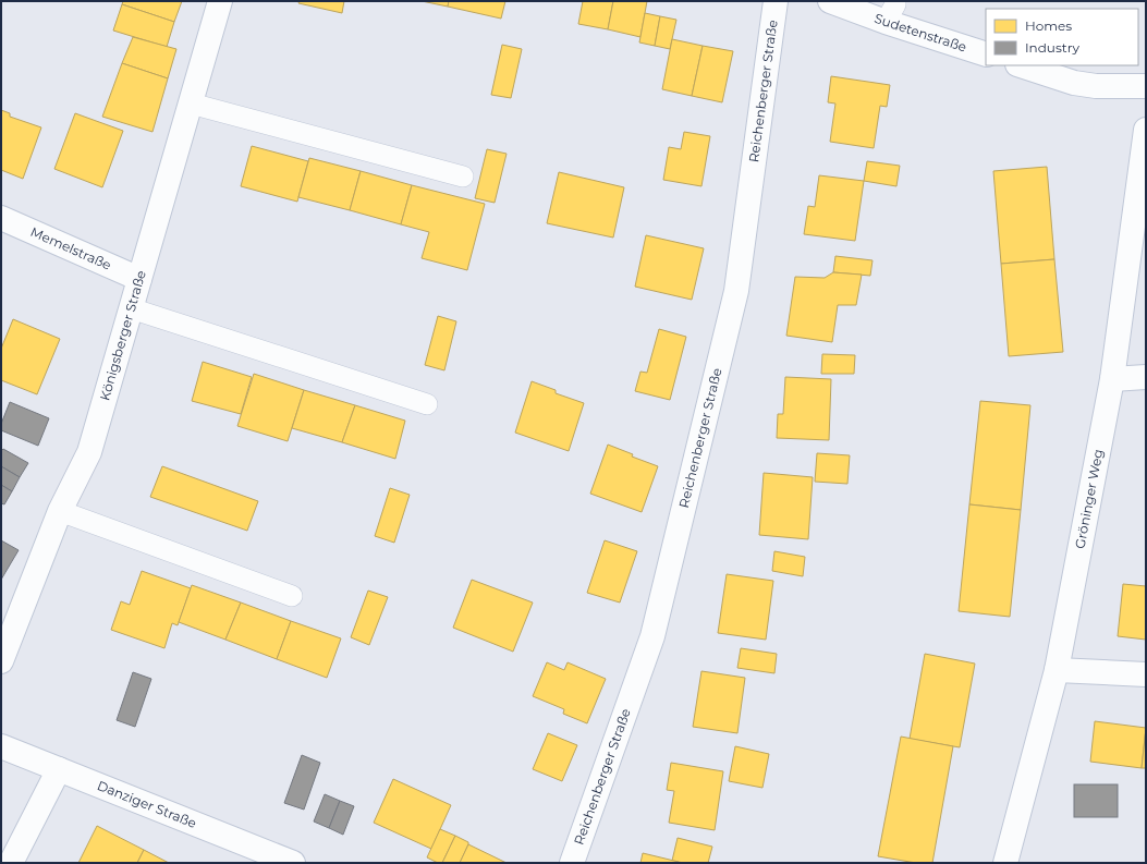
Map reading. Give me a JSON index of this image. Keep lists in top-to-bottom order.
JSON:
{
  "streets": {
    "street": [
      "Sudetenstraße",
      "Reichenberger Straße",
      "Memelstraße",
      "Königsberger Straße",
      "Gröninger Weg",
      "Danziger Straße"
    ]
  },
  "crossings": [
    ["Memelstraße", "Königsberger Straße"]
  ],
  "legend": ["Homes", "Industry"]
}
